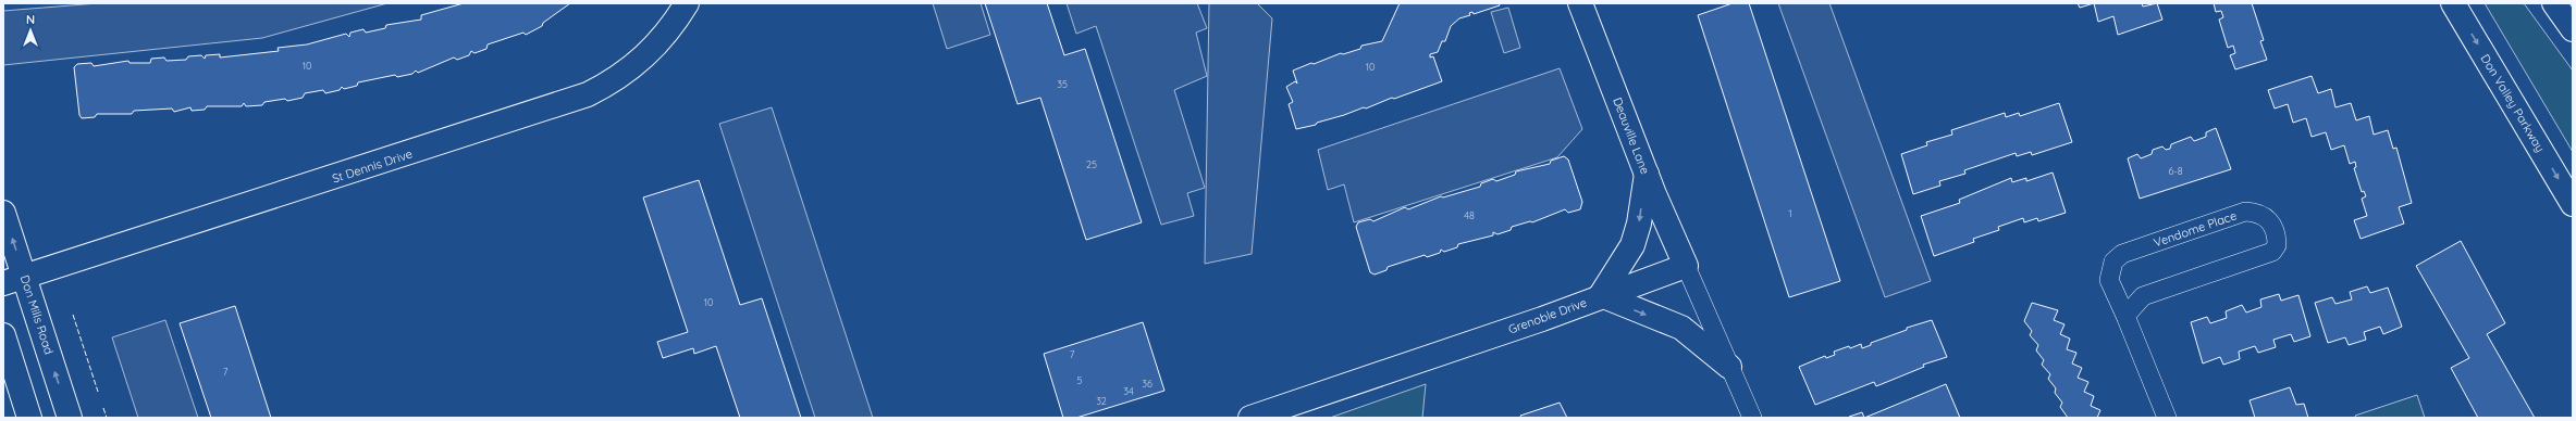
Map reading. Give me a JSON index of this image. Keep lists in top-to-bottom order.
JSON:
{
  "streets": {
    "main road": [
      "Don Valley Parkway",
      "Deauville Lane",
      "St Dennis Drive",
      "Don Mills Road",
      "Grenoble Drive"
    ],
    "street": ["Vendome Place"]
  },
  "crossings": [
    ["Deauville Lane", "Grenoble Drive"],
    ["St Dennis Drive", "Don Mills Road"]
  ],
  "one_way": ["Don Valley Parkway"],
  "house_numbers": [
    "10",
    "10",
    "35",
    "25",
    "6-8",
    "1",
    "48",
    "10",
    "7",
    "7",
    "5",
    "36",
    "34",
    "32"
  ],
  "north": "top"
}
